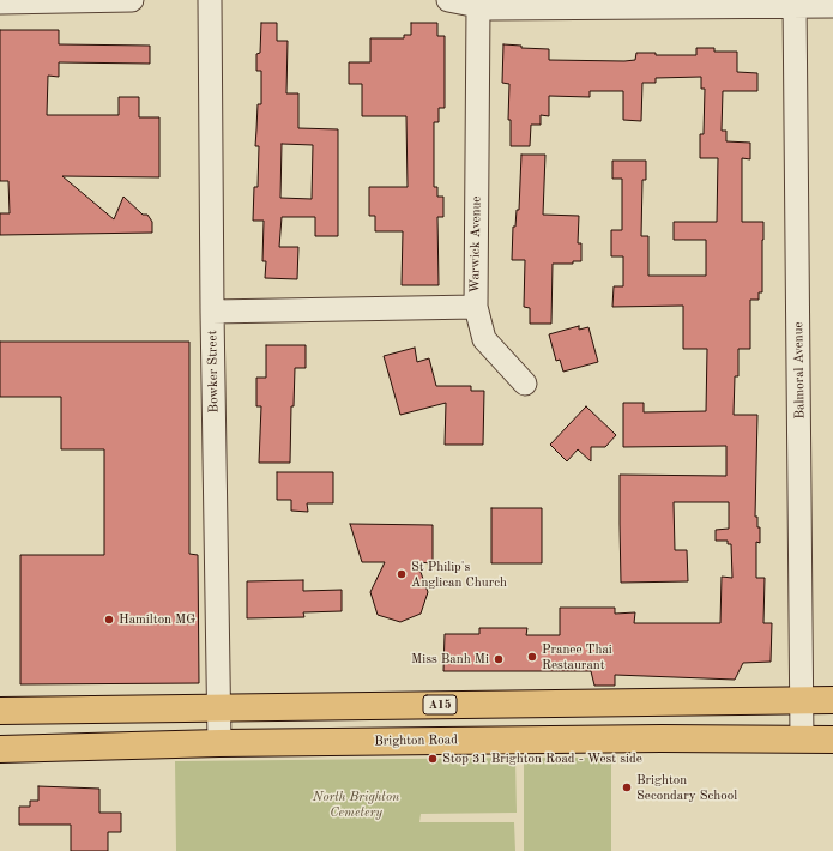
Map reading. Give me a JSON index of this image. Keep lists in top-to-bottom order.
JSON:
{
  "streets": {
    "main road": ["A15", "Brighton Road"],
    "street": ["Warwick Avenue", "Balmoral Avenue", "Bowker Street"]
  },
  "crossings": [
    ["Warwick Avenue", "Bowker Street"],
    ["Balmoral Avenue", "A15"],
    ["Balmoral Avenue", "Brighton Road"],
    ["Bowker Street", "A15"],
    ["Bowker Street", "Brighton Road"]
  ],
  "parks": ["North Brighton Cemetery"],
  "places": [
    "St Philip's Anglican Church",
    "Hamilton MG",
    "Pranee Thai Restaurant",
    "Miss Banh Mi",
    "Stop 31 Brighton Road - West side",
    "Brighton Secondary School"
  ]
}
